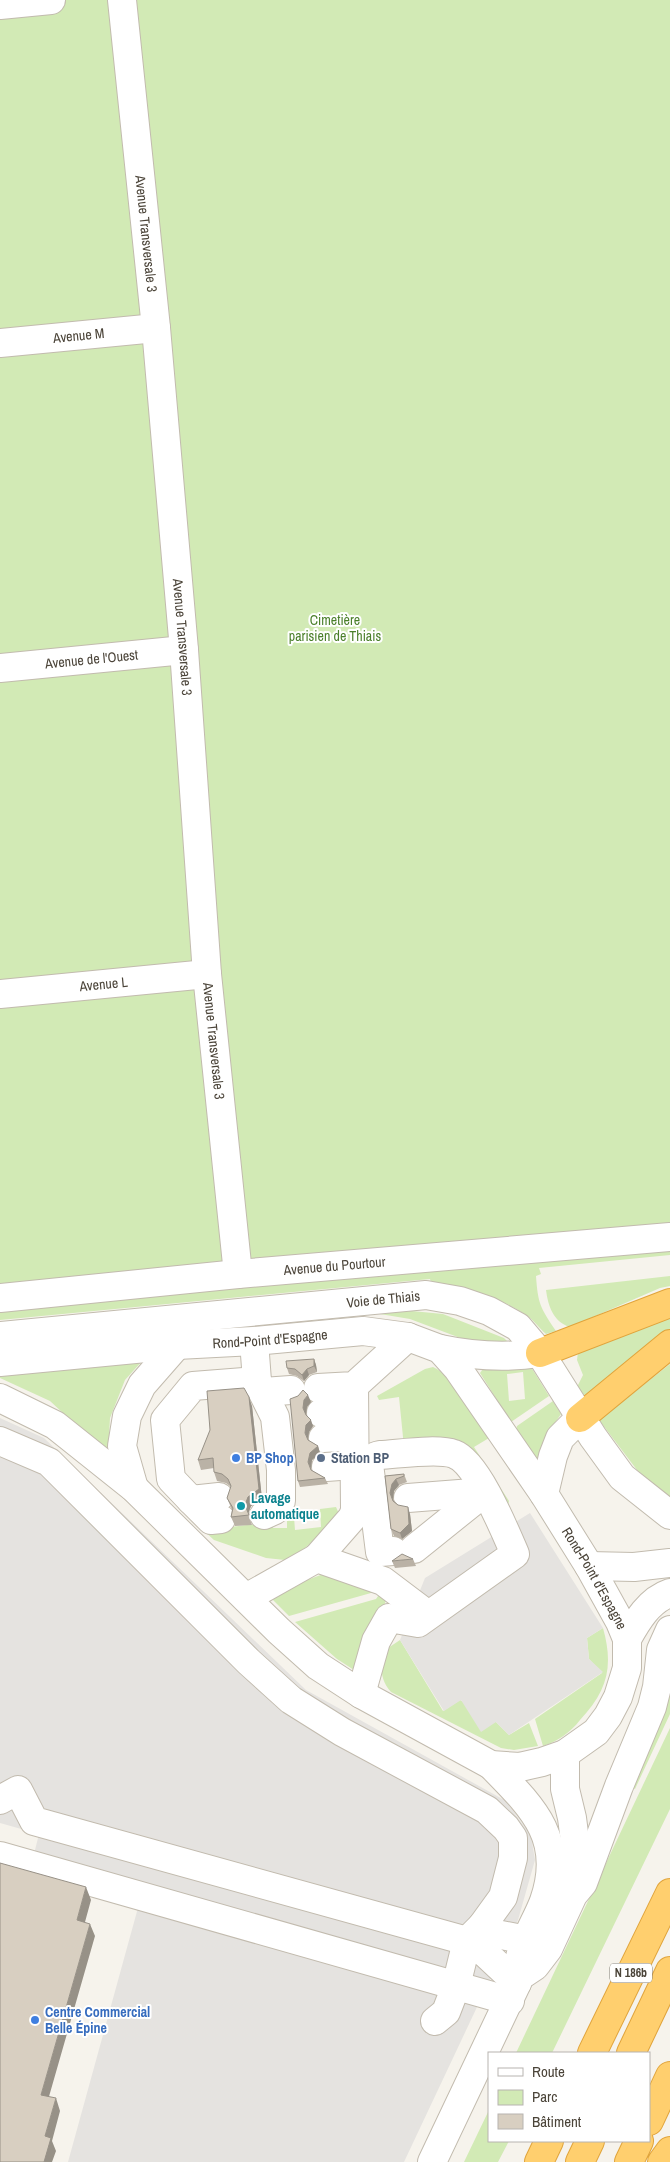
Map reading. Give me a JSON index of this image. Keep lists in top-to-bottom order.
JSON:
{
  "streets": {
    "highway": ["N 186b"],
    "street": [
      "Avenue Transversale 3",
      "Avenue M",
      "Avenue de l'Ouest",
      "Avenue L",
      "Avenue du Pourtour",
      "Voie de Thiais",
      "Rond-Point d'Espagne"
    ]
  },
  "crossings": [
    ["Avenue Transversale 3", "Avenue M"],
    ["Avenue Transversale 3", "Avenue de l'Ouest"],
    ["Avenue Transversale 3", "Avenue L"],
    ["Avenue Transversale 3", "Avenue du Pourtour"]
  ],
  "parks": ["Cimetière parisien de Thiais"],
  "places": [
    "BP Shop",
    "Station BP",
    "Lavage automatique",
    "Centre Commercial Belle Épine"
  ],
  "legend": ["Route", "Parc", "Bâtiment"]
}
